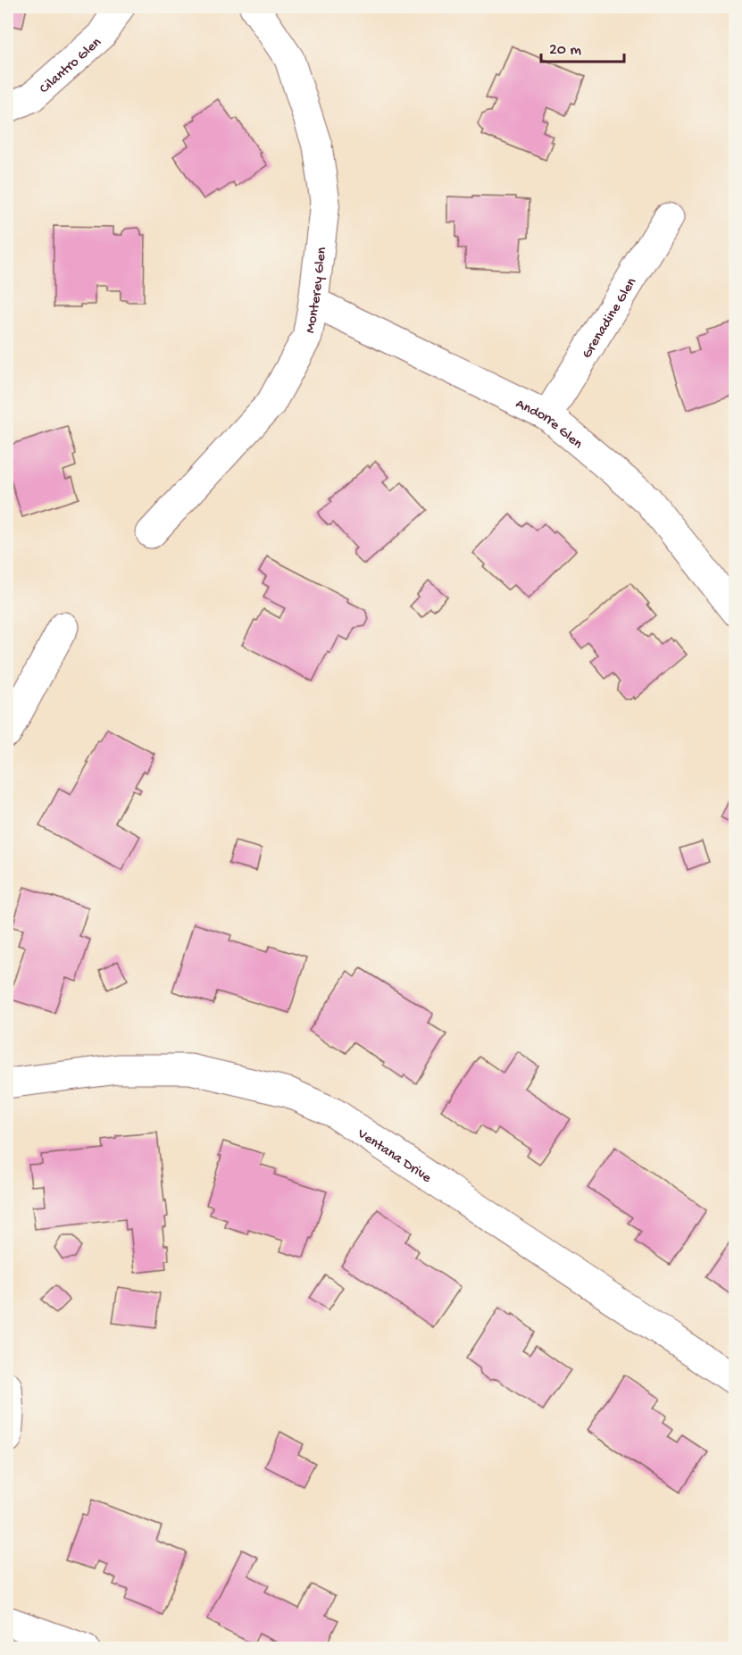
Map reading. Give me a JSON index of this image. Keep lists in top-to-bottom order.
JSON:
{
  "streets": {
    "street": [
      "Cilantro Glen",
      "Monterey Glen",
      "Grenadine Glen",
      "Andorre Glen",
      "Ventana Drive"
    ]
  },
  "crossings": [
    ["Monterey Glen", "Andorre Glen"],
    ["Grenadine Glen", "Andorre Glen"]
  ],
  "scale_bar": "20 m"
}
